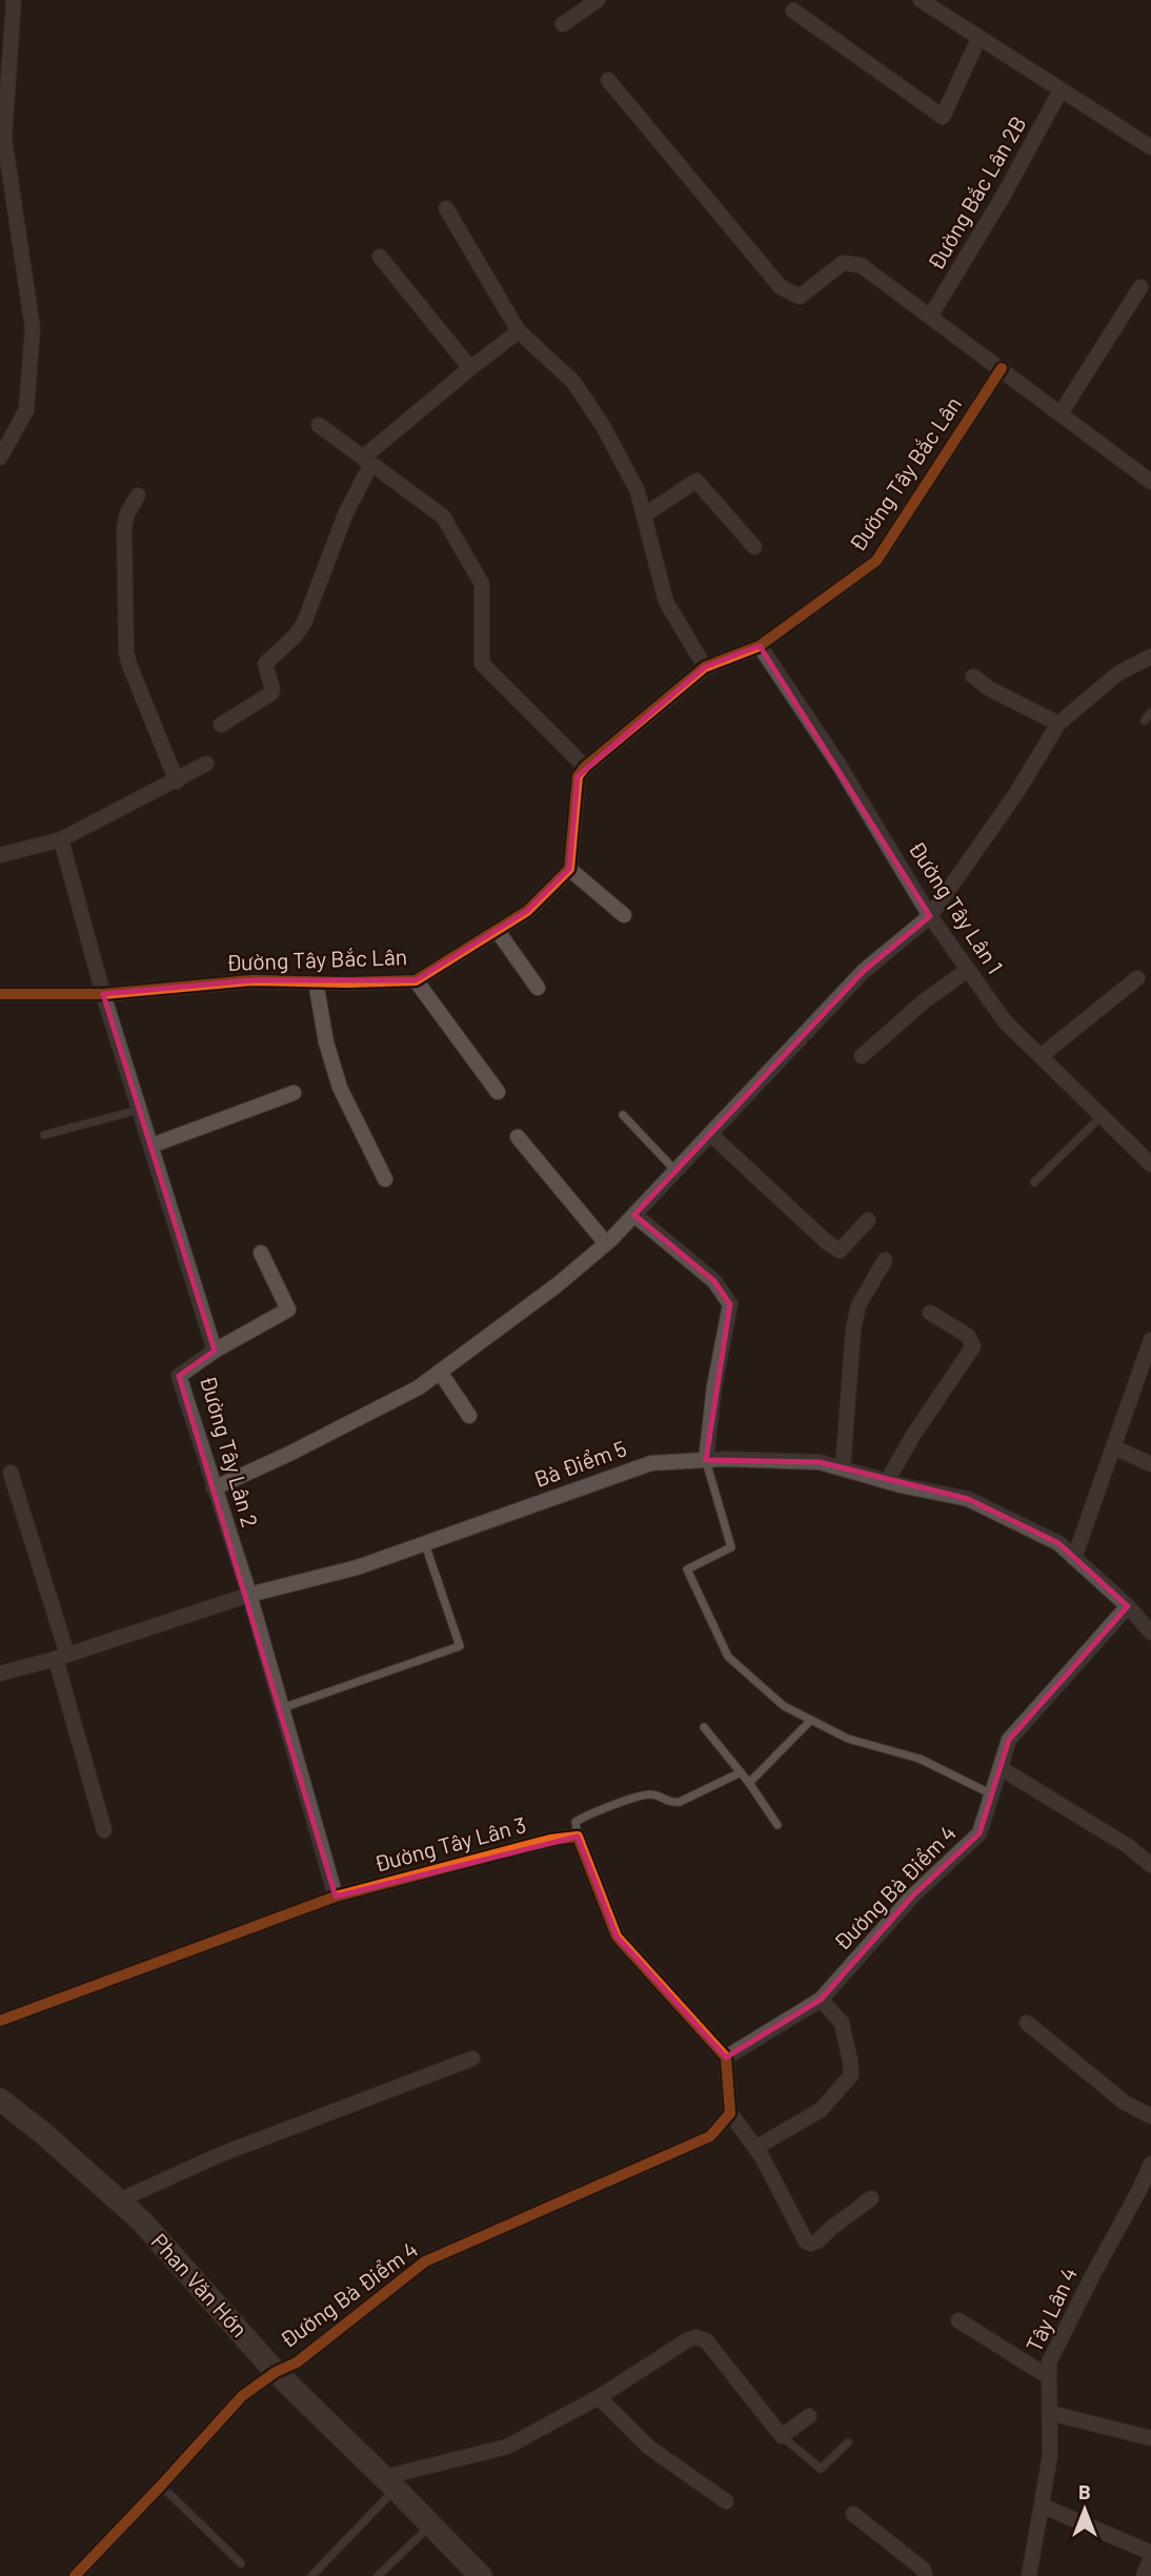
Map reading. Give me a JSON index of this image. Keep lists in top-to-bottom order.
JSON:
{
  "streets": {
    "main road": ["Phan Văn Hớn"],
    "street": [
      "Đường Bắc Lân 2B",
      "Đường Tây Bắc Lân",
      "Đường Tây Lân 1",
      "Đường Tây Lân 2",
      "Bà Điểm 5",
      "Đường Tây Lân 3",
      "Đường Bà Điểm 4",
      "Tây Lân 4"
    ]
  },
  "crossings": [
    ["Đường Tây Bắc Lân", "Đường Tây Lân 1"],
    ["Đường Tây Bắc Lân", "Đường Tây Lân 2"],
    ["Đường Tây Lân 2", "Bà Điểm 5"],
    ["Đường Tây Lân 2", "Đường Tây Lân 3"],
    ["Bà Điểm 5", "Đường Bà Điểm 4"],
    ["Đường Bà Điểm 4", "Phan Văn Hớn"]
  ],
  "north": "top"
}
